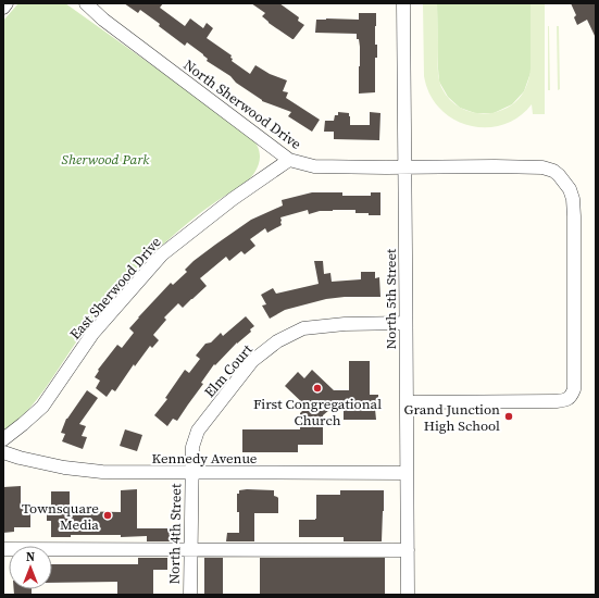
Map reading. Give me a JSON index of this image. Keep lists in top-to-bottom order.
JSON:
{
  "streets": {
    "street": [
      "North Sherwood Drive",
      "East Sherwood Drive",
      "North 5th Street",
      "Elm Court",
      "Kennedy Avenue",
      "North 4th Street"
    ]
  },
  "crossings": [
    ["North Sherwood Drive", "East Sherwood Drive"],
    ["North Sherwood Drive", "North 5th Street"],
    ["North 5th Street", "Elm Court"],
    ["North 5th Street", "Kennedy Avenue"],
    ["Elm Court", "Kennedy Avenue"],
    ["Elm Court", "North 4th Street"],
    ["Kennedy Avenue", "North 4th Street"]
  ],
  "parks": ["Sherwood Park"],
  "places": ["First Congregational Church", "Grand Junction High School", "Townsquare Media"],
  "north": "top"
}
